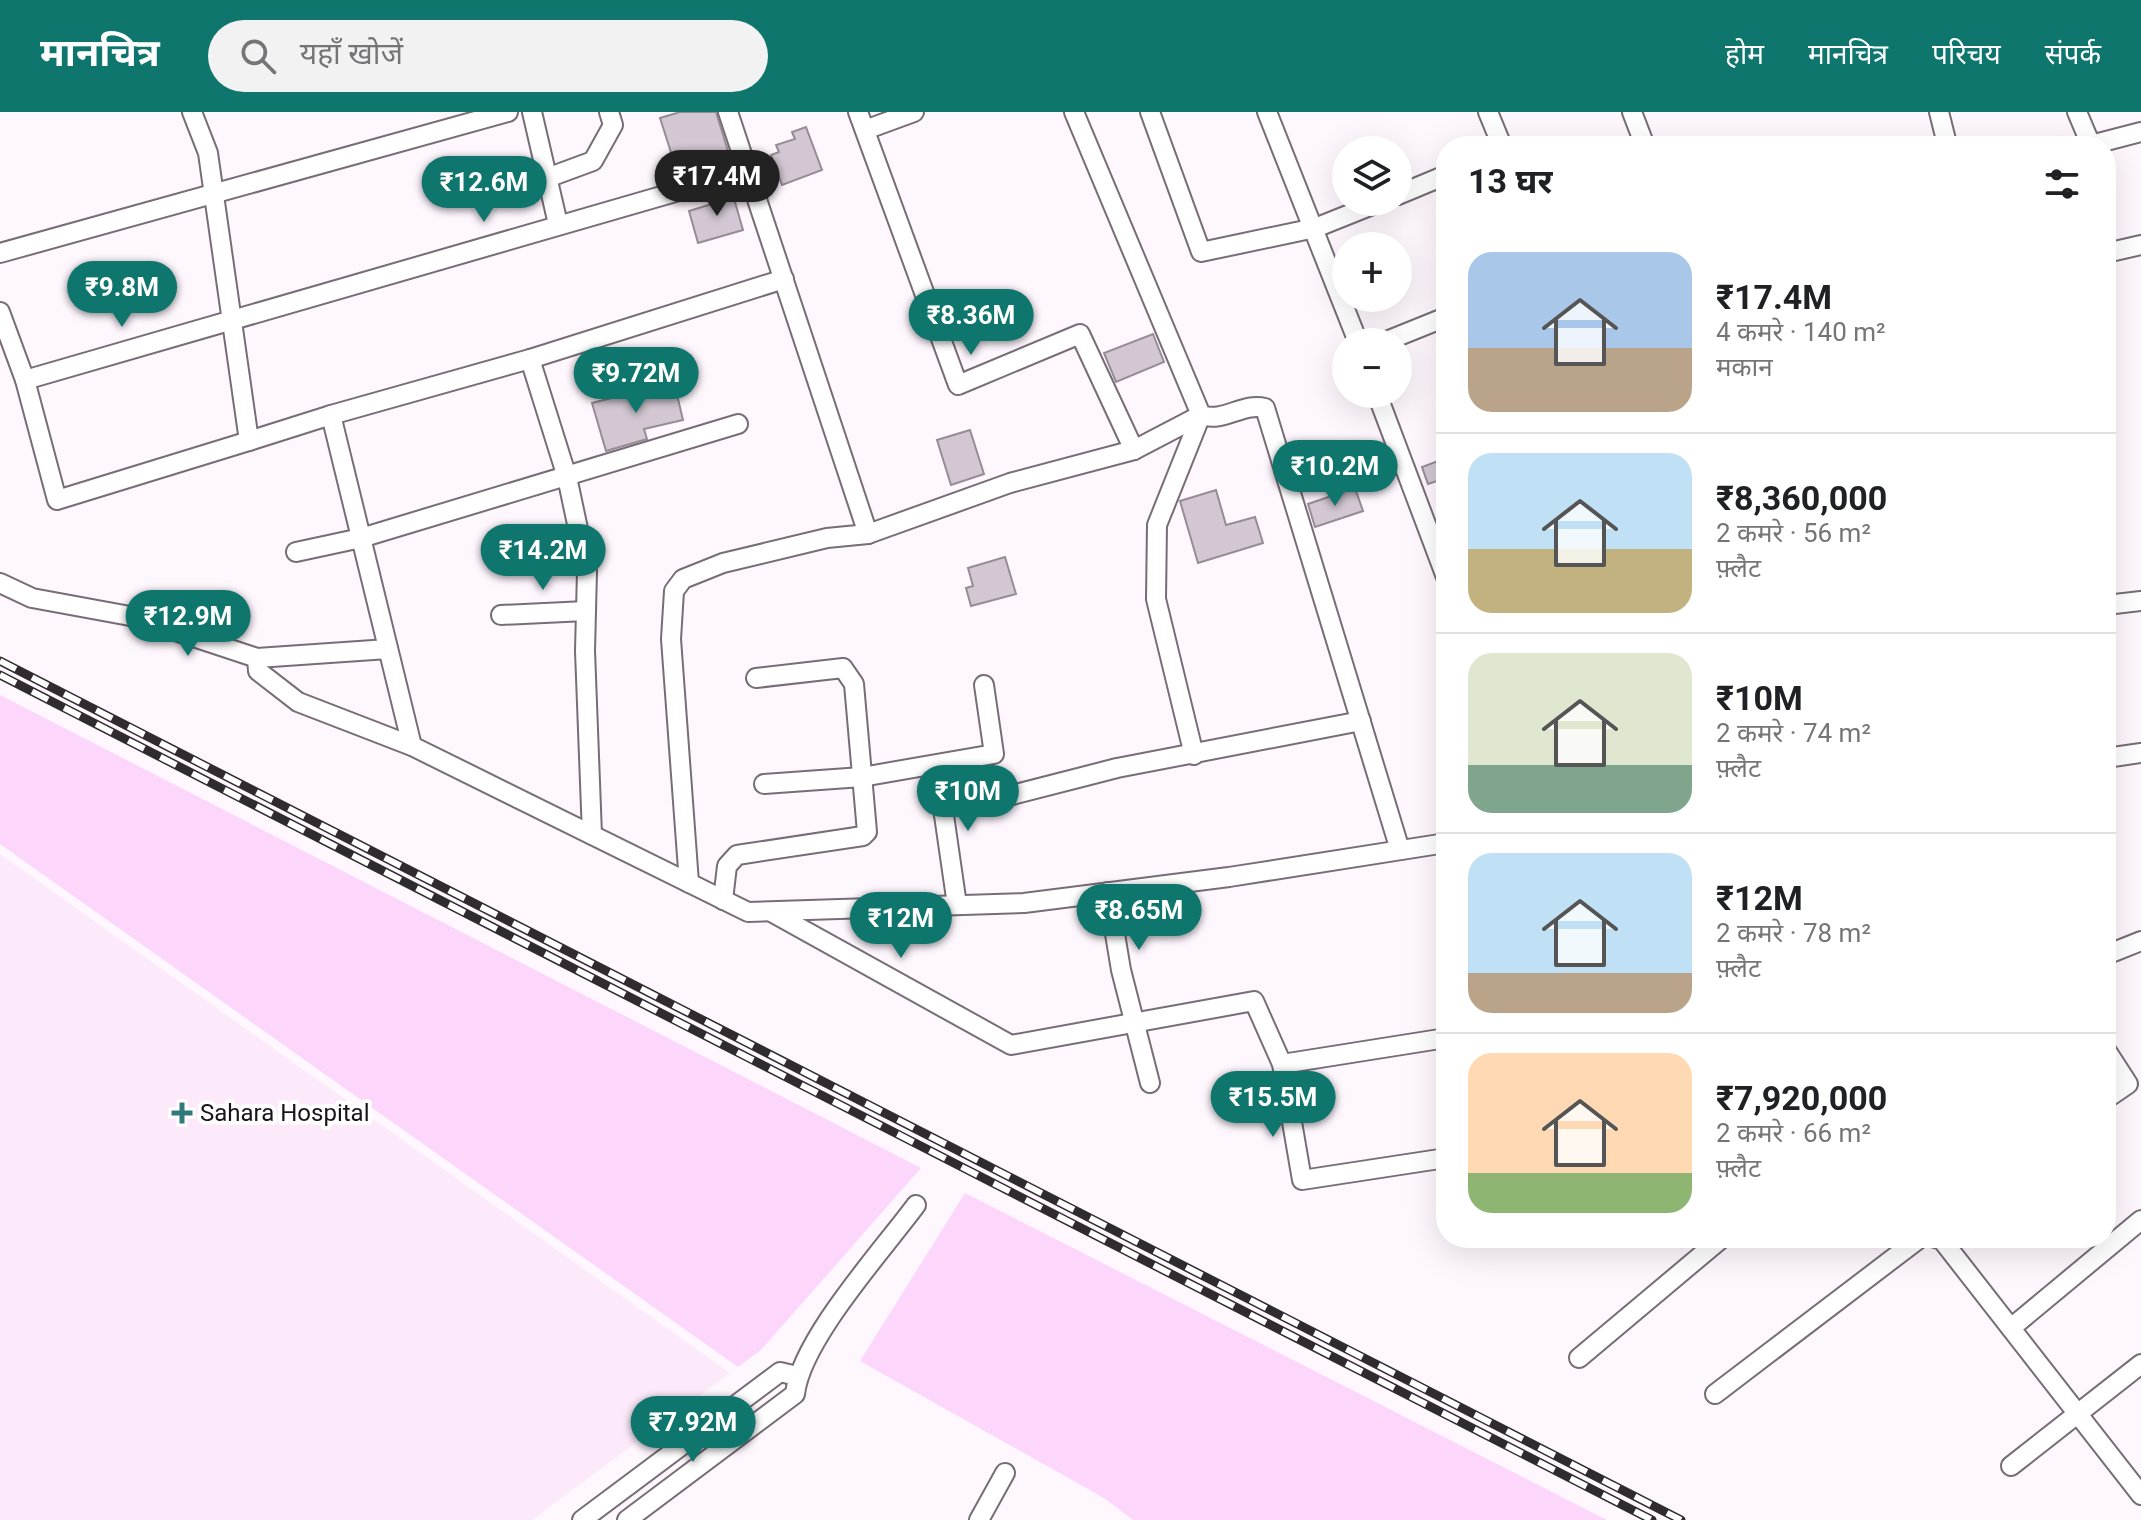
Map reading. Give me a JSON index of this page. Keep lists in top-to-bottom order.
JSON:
{
  "places": {
    "health": ["Sahara Hospital"]
  },
  "page": {
    "header": "मानचित्र",
    "search": "यहाँ खोजें",
    "nav": [
      "होम",
      "मानचित्र",
      "परिचय",
      "संपर्क"
    ],
    "map_buttons": ["+", "−"],
    "heading": "13 घर",
    "price": [
      "₹17.4M",
      "₹12.6M",
      "₹9.8M",
      "₹8.36M",
      "₹9.72M",
      "₹10.2M",
      "₹14.2M",
      "₹12.9M",
      "₹10M",
      "₹8.65M",
      "₹12M",
      "₹15.5M",
      "₹7.92M"
    ],
    "list": [
      {
        "name": "₹17.4M",
        "note": "4 कमरे · 140 m² · मकान"
      },
      {
        "name": "₹8,360,000",
        "note": "2 कमरे · 56 m² · फ़्लैट"
      },
      {
        "name": "₹10M",
        "note": "2 कमरे · 74 m² · फ़्लैट"
      },
      {
        "name": "₹12M",
        "note": "2 कमरे · 78 m² · फ़्लैट"
      },
      {
        "name": "₹7,920,000",
        "note": "2 कमरे · 66 m² · फ़्लैट"
      }
    ]
  }
}
